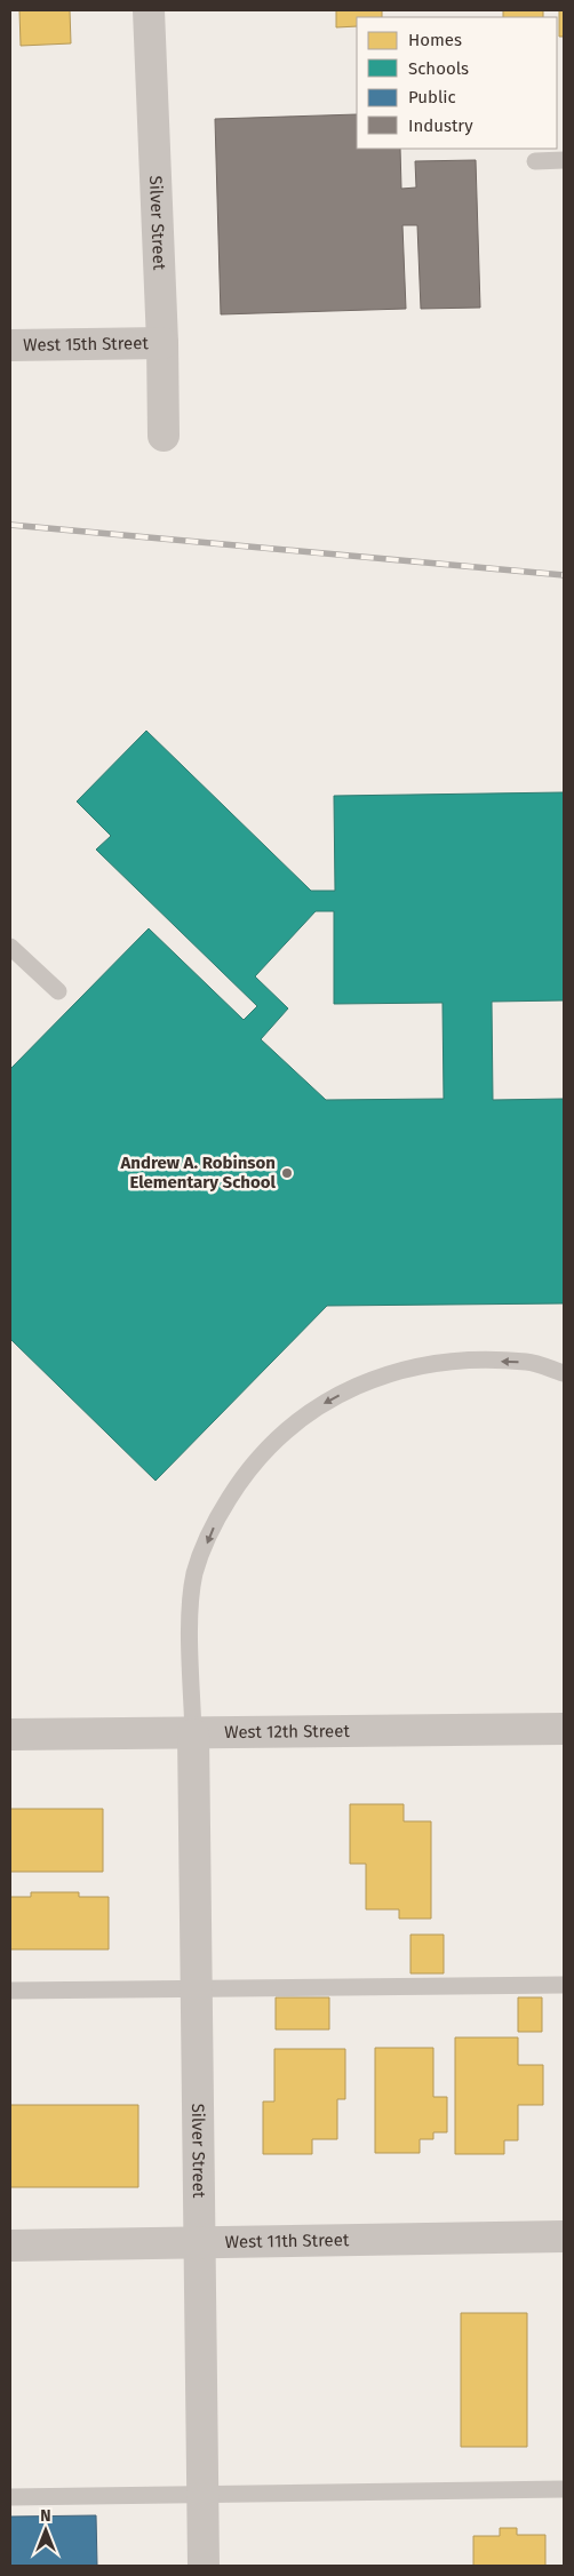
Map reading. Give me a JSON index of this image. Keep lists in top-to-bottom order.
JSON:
{
  "streets": {
    "street": [
      "Silver Street",
      "West 15th Street",
      "West 12th Street",
      "West 11th Street"
    ]
  },
  "crossings": [
    ["Silver Street", "West 15th Street"],
    ["Silver Street", "West 12th Street"],
    ["Silver Street", "West 11th Street"]
  ],
  "places": ["Andrew A. Robinson Elementary School"],
  "legend": [
    "Homes",
    "Schools",
    "Public",
    "Industry"
  ],
  "north": "top"
}
